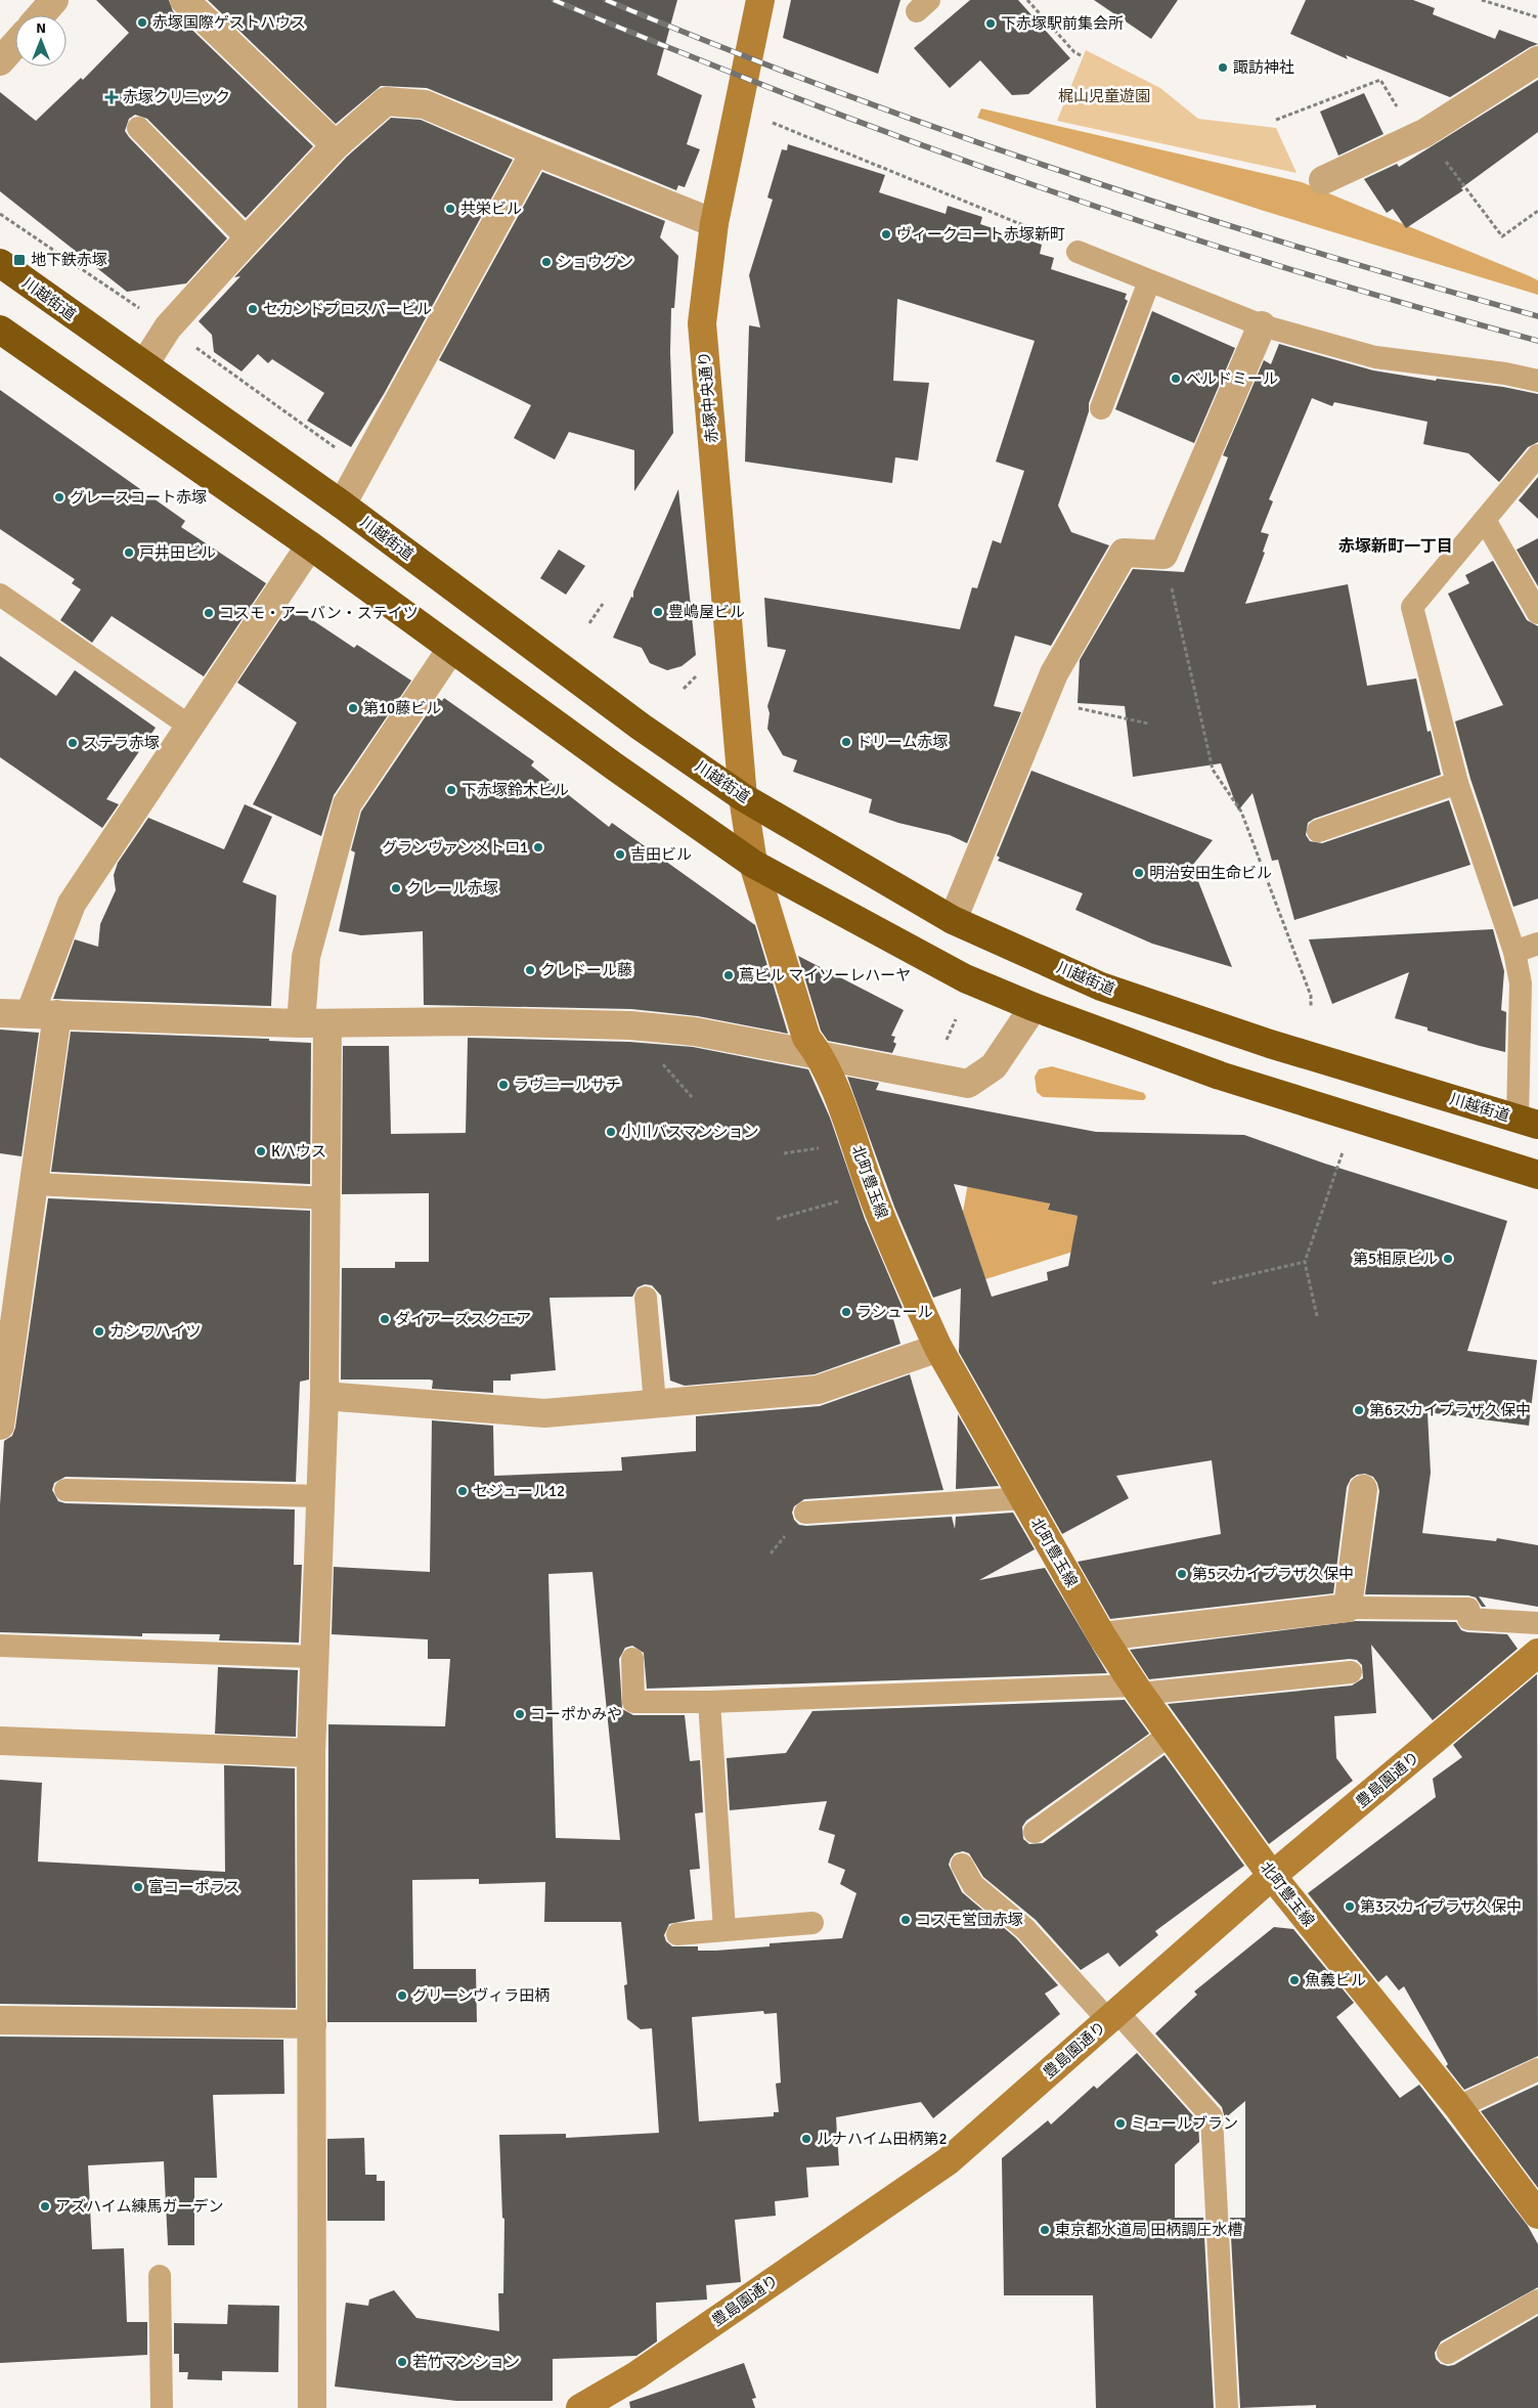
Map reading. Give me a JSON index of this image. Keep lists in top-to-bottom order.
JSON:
{
  "streets": {
    "highway": ["川越街道"],
    "street": ["赤塚中央通り", "北町豊玉線", "豊島園通り"]
  },
  "crossings": [
    ["川越街道", "赤塚中央通り"],
    ["川越街道", "北町豊玉線"],
    ["赤塚中央通り", "北町豊玉線"],
    ["北町豊玉線", "豊島園通り"]
  ],
  "districts": ["赤塚新町一丁目"],
  "parks": ["梶山児童遊園"],
  "places": {
    "other": [
      "赤塚国際ゲストハウス",
      "下赤塚駅前集会所",
      "諏訪神社",
      "共栄ビル",
      "ヴィークコート赤塚新町",
      "ショウグン",
      "セカンドプロスパービル",
      "ベルドミール",
      "グレースコート赤塚",
      "戸井田ビル",
      "豊嶋屋ビル",
      "コスモ・アーバン・ステイツ",
      "第10藤ビル",
      "ドリーム赤塚",
      "ステラ赤塚",
      "下赤塚鈴木ビル",
      "グランヴァンメトロ1",
      "吉田ビル",
      "明治安田生命ビル",
      "クレール赤塚",
      "クレドール藤",
      "蔦ビル マイソーレハーヤ",
      "ラヴニールサチ",
      "小川バスマンション",
      "Kハウス",
      "第5相原ビル",
      "ラシュール",
      "ダイアーズスクエア",
      "カシワハイツ",
      "第6スカイプラザ久保中",
      "セジュール12",
      "第5スカイプラザ久保中",
      "コーポかみや",
      "富コーポラス",
      "第3スカイプラザ久保中",
      "コスモ営団赤塚",
      "魚義ビル",
      "グリーンヴィラ田柄",
      "ミュールブラン",
      "ルナハイム田柄第2",
      "アズハイム練馬ガーデン",
      "東京都水道局 田柄調圧水槽",
      "若竹マンション"
    ],
    "health": ["赤塚クリニック"],
    "transit": ["地下鉄赤塚"]
  },
  "north": "top"
}
